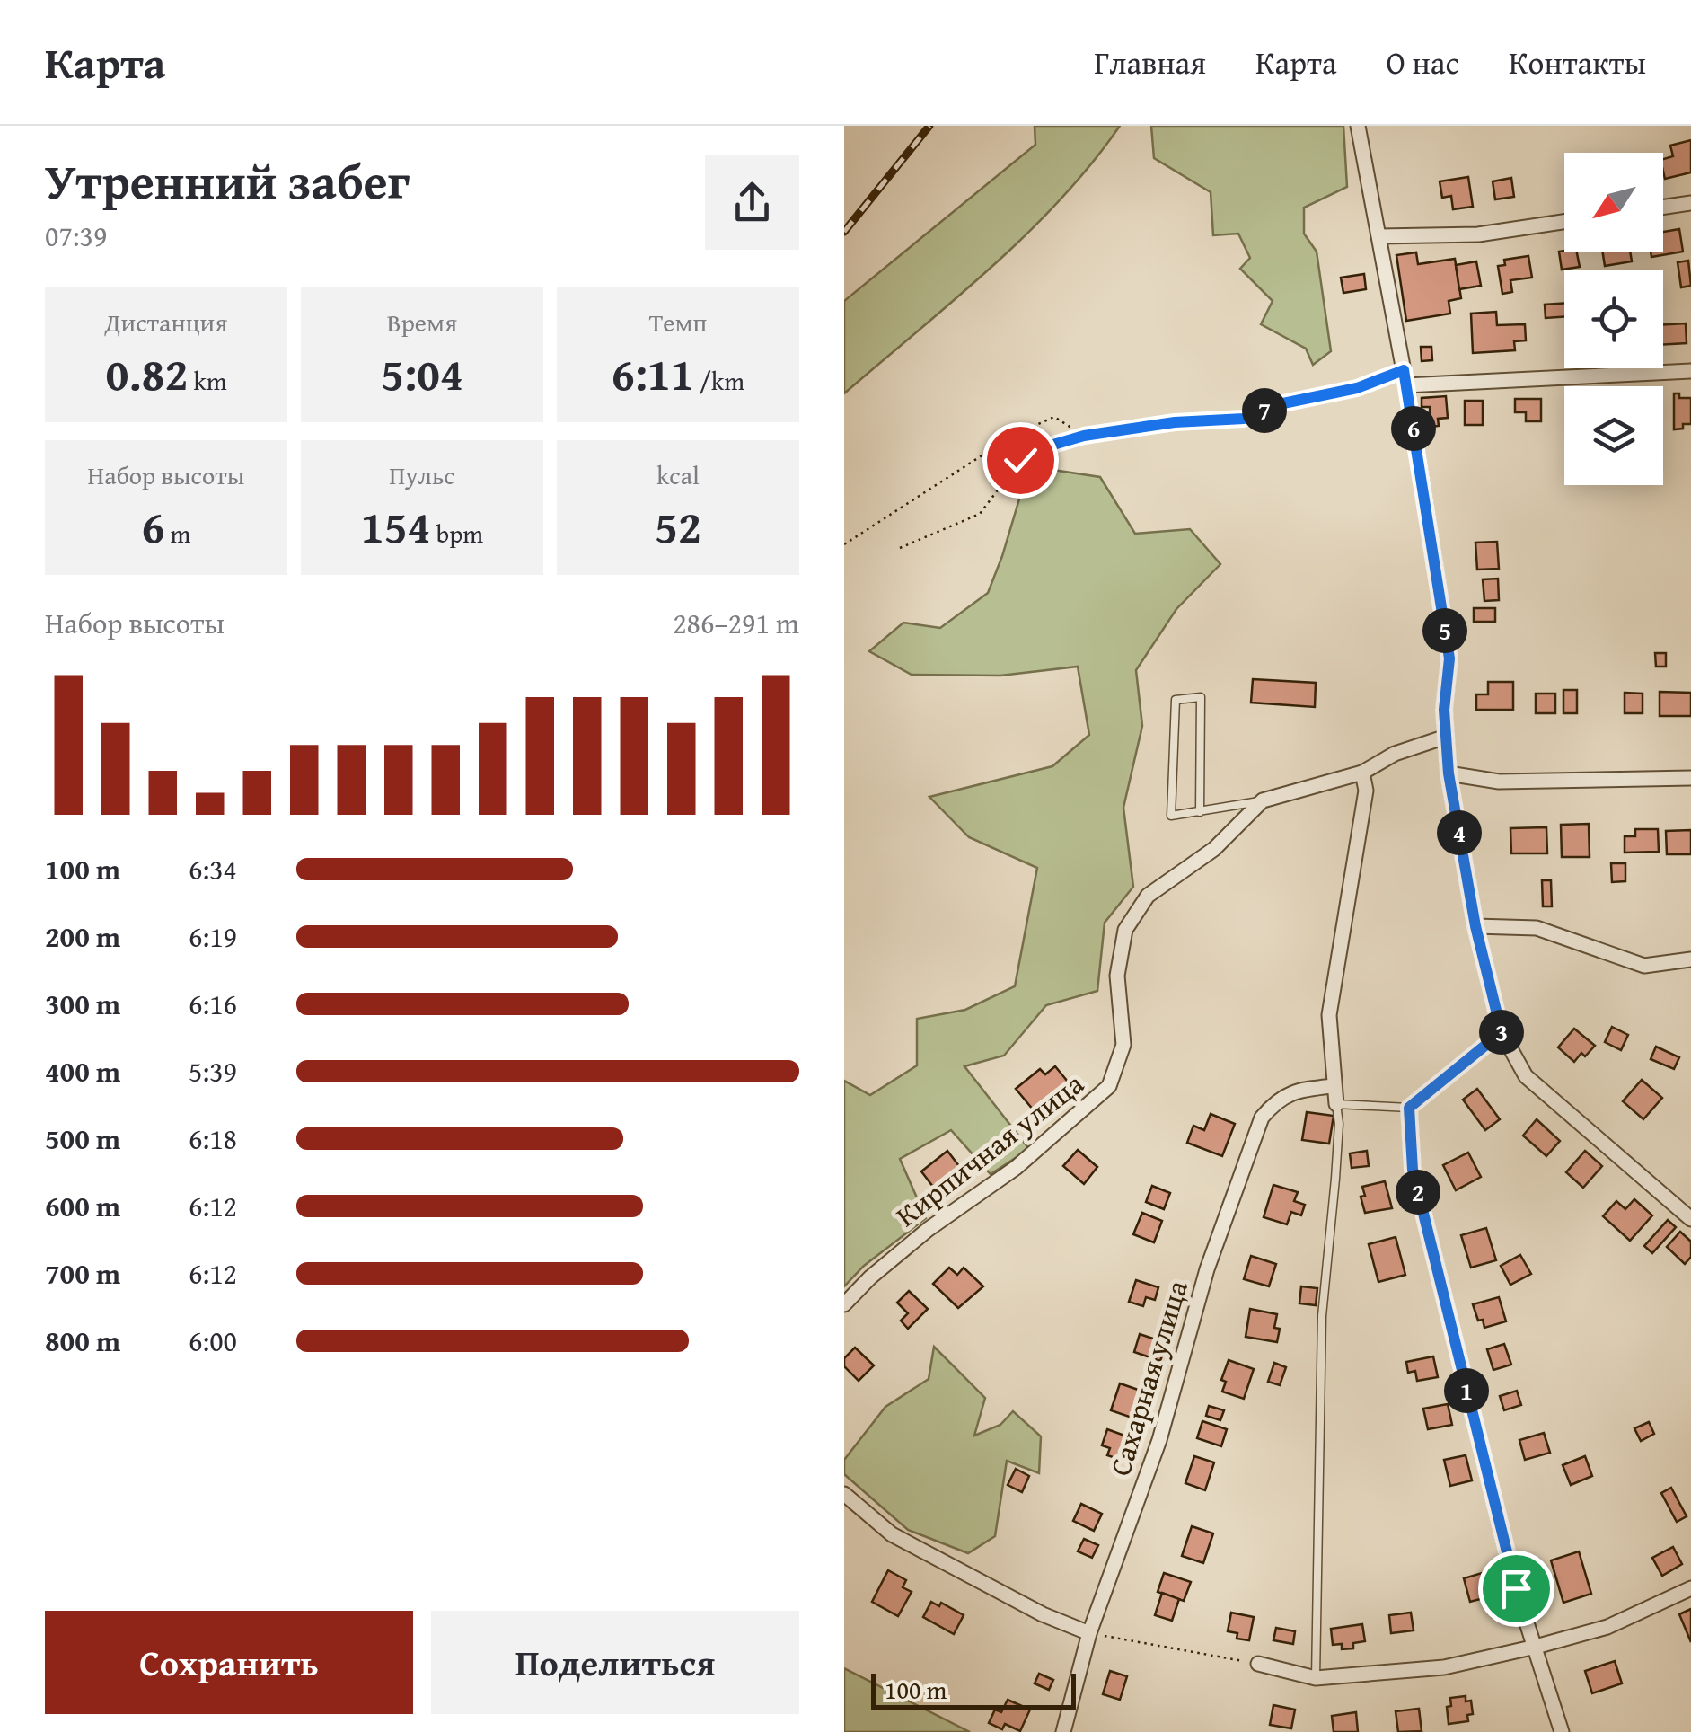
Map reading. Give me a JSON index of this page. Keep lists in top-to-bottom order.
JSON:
{
  "streets": {
    "street": ["Кирпичная улица", "Сахарная улица"]
  },
  "scale_bar": "100 m",
  "north": "bottom left",
  "page": {
    "header": "Карта",
    "nav": [
      "Главная",
      "Карта",
      "О нас",
      "Контакты"
    ],
    "heading": ["Утренний забег", "07:39"],
    "stats": [
      ["Дистанция", "0.82 km"],
      ["Время", "5:04"],
      ["Темп", "6:11 /km"],
      ["Набор высоты", "6 m"],
      ["Пульс", "154 bpm"],
      ["kcal", "52"]
    ],
    "pins": [
      "7",
      "6",
      "5",
      "4",
      "3",
      "2",
      "1"
    ],
    "chart": ["Набор высоты", "286–291 m"],
    "list": [
      {
        "name": "100 m",
        "note": "6:34"
      },
      {
        "name": "200 m",
        "note": "6:19"
      },
      {
        "name": "300 m",
        "note": "6:16"
      },
      {
        "name": "400 m",
        "note": "5:39"
      },
      {
        "name": "500 m",
        "note": "6:18"
      },
      {
        "name": "600 m",
        "note": "6:12"
      },
      {
        "name": "700 m",
        "note": "6:12"
      },
      {
        "name": "800 m",
        "note": "6:00"
      }
    ],
    "buttons": ["Сохранить", "Поделиться"],
    "scale": "100 m"
  }
}
